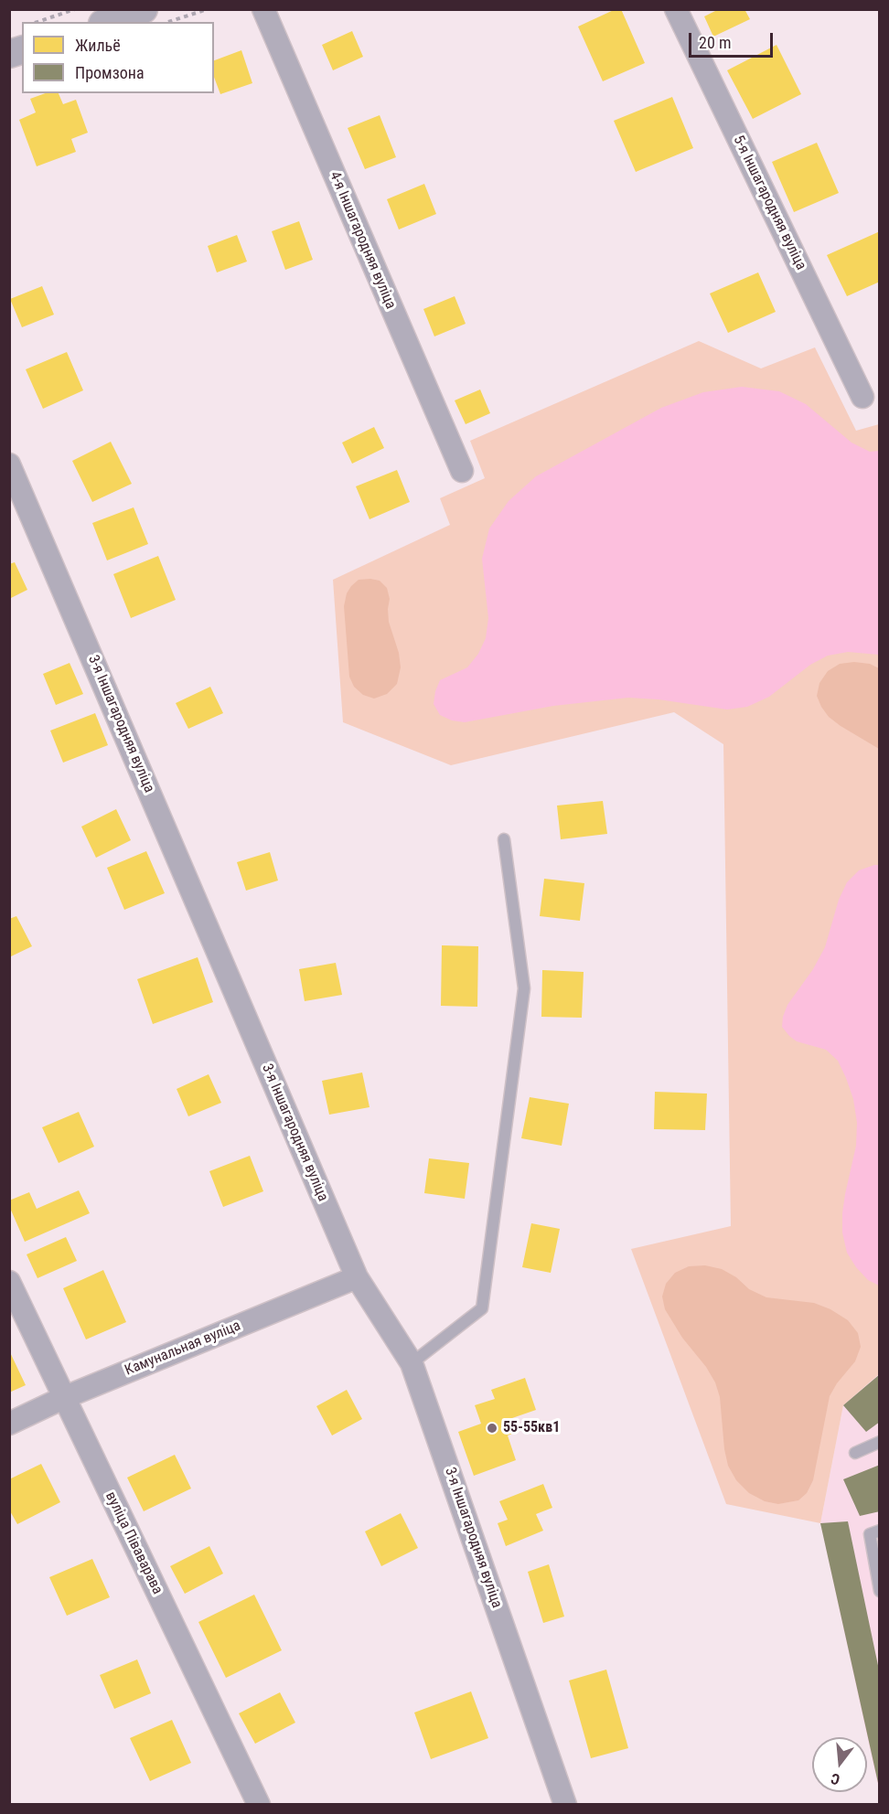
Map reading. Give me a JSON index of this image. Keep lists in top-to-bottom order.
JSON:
{
  "streets": {
    "street": [
      "5-я Іншагародняя вуліца",
      "4-я Іншагародняя вуліца",
      "3-я Іншагародняя вуліца",
      "Камунальная вуліца",
      "вуліца Піваварава"
    ]
  },
  "crossings": [
    ["3-я Іншагародняя вуліца", "Камунальная вуліца"],
    ["Камунальная вуліца", "вуліца Піваварава"]
  ],
  "places": ["55-55кв1"],
  "legend": ["Жильё", "Промзона"],
  "scale_bar": "20 m",
  "north": "bottom"
}
